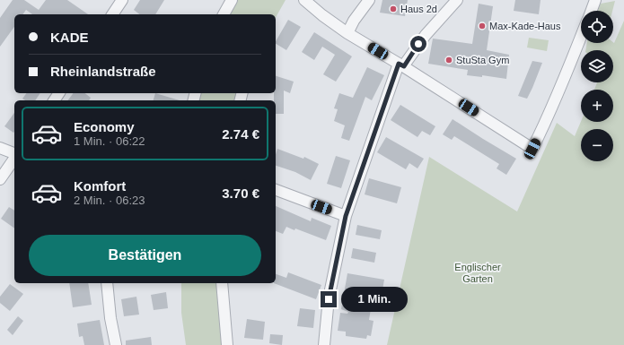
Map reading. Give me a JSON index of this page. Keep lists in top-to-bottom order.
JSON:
{
  "parks": ["Englischer Garten"],
  "places": ["Haus 2d", "Max-Kade-Haus", "StuSta Gym"],
  "page": {
    "map_buttons": ["+", "−"],
    "banner": ["KADE", "Rheinlandstraße"],
    "list": [
      {
        "name": "Economy",
        "note": "1 Min. · 06:22",
        "value": "2.74 €"
      },
      {
        "name": "Komfort",
        "note": "2 Min. · 06:23",
        "value": "3.70 €"
      }
    ],
    "buttons": "Bestätigen",
    "bubble": "1 Min."
  }
}
